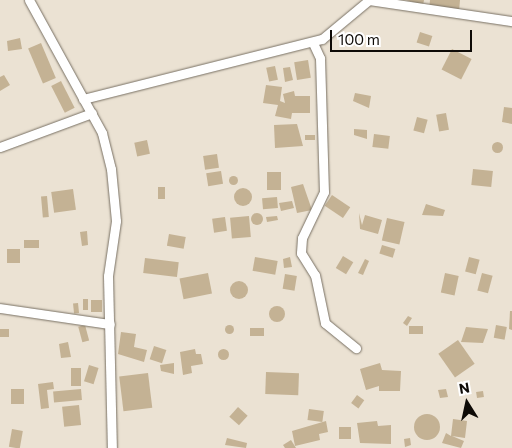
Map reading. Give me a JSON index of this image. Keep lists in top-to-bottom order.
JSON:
{
  "scale_bar": "100 m",
  "north": "top"
}
